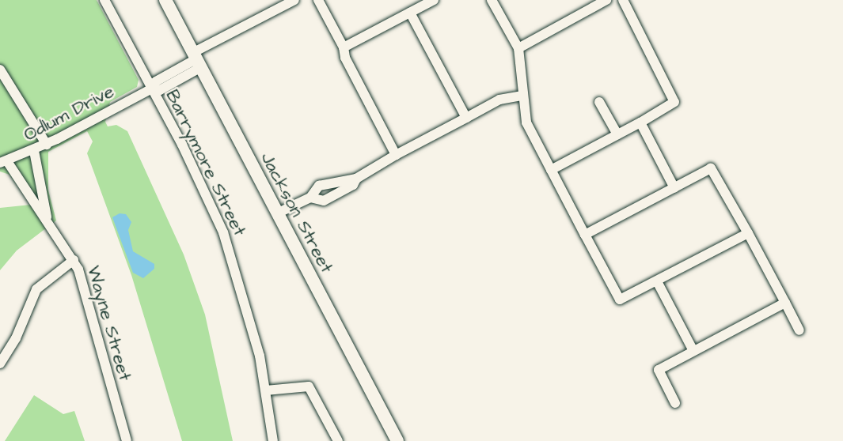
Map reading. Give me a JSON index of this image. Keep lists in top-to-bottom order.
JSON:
{
  "streets": {
    "main road": ["Jackson Street"],
    "street": ["Odlum Drive", "Barrymore Street", "Wayne Street"]
  },
  "crossings": [
    ["Odlum Drive", "Barrymore Street"],
    ["Odlum Drive", "Jackson Street"],
    ["Odlum Drive", "Wayne Street"]
  ]
}
